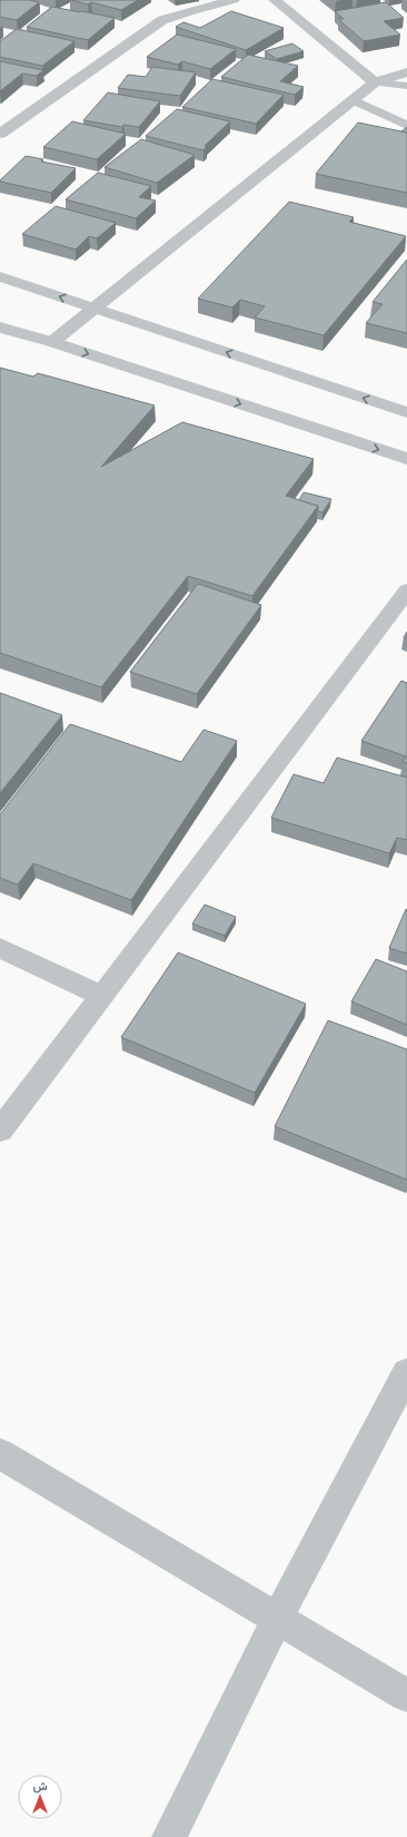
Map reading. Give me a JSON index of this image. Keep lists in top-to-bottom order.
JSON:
{
  "north": "top"
}
